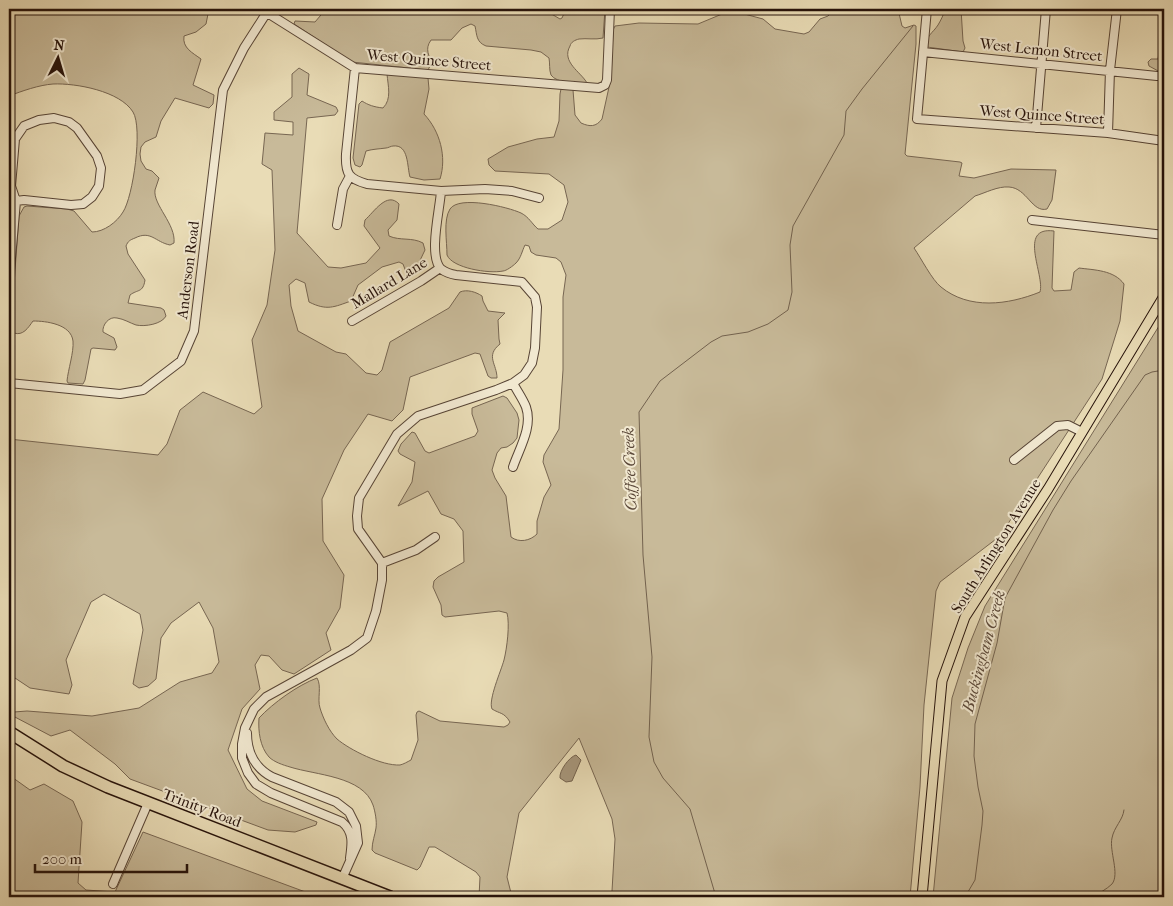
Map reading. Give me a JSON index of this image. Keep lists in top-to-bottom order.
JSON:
{
  "streets": {
    "highway": ["Trinity Road"],
    "main road": ["South Arlington Avenue"],
    "street": [
      "West Lemon Street",
      "West Quince Street",
      "Anderson Road",
      "Mallard Lane"
    ]
  },
  "crossings": [
    ["West Lemon Street", "West Quince Street"],
    ["West Quince Street", "Anderson Road"]
  ],
  "water": ["Coffee Creek", "Buckingham Creek"],
  "scale_bar": "200 m",
  "north": "top"
}
